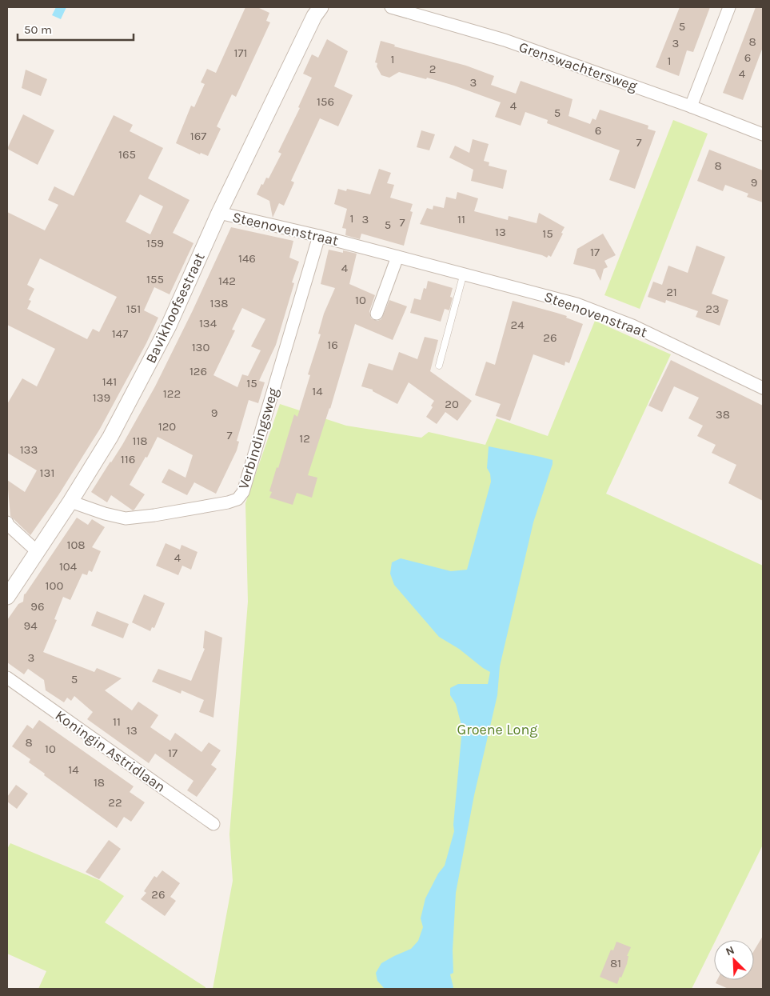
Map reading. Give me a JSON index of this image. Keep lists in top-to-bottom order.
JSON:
{
  "streets": {
    "street": [
      "Grenswachtersweg",
      "Steenovenstraat",
      "Bavikhoofsestraat",
      "Verbindingsweg",
      "Koningin Astridlaan"
    ]
  },
  "crossings": [
    ["Steenovenstraat", "Bavikhoofsestraat"],
    ["Steenovenstraat", "Verbindingsweg"],
    ["Bavikhoofsestraat", "Verbindingsweg"]
  ],
  "parks": ["Groene Long"],
  "house_numbers": [
    "5",
    "8",
    "3",
    "171",
    "6",
    "1",
    "1",
    "2",
    "4",
    "3",
    "156",
    "4",
    "5",
    "6",
    "167",
    "7",
    "165",
    "8",
    "9",
    "1",
    "3",
    "11",
    "7",
    "5",
    "13",
    "15",
    "159",
    "17",
    "146",
    "4",
    "155",
    "142",
    "21",
    "10",
    "138",
    "151",
    "23",
    "134",
    "24",
    "147",
    "26",
    "16",
    "130",
    "126",
    "141",
    "15",
    "14",
    "122",
    "139",
    "20",
    "9",
    "38",
    "120",
    "7",
    "12",
    "118",
    "133",
    "116",
    "131",
    "108",
    "4",
    "104",
    "100",
    "96",
    "94",
    "3",
    "5",
    "11",
    "13",
    "8",
    "10",
    "17",
    "14",
    "18",
    "22",
    "26",
    "81"
  ],
  "scale_bar": "50 m",
  "north": "top left"
}
